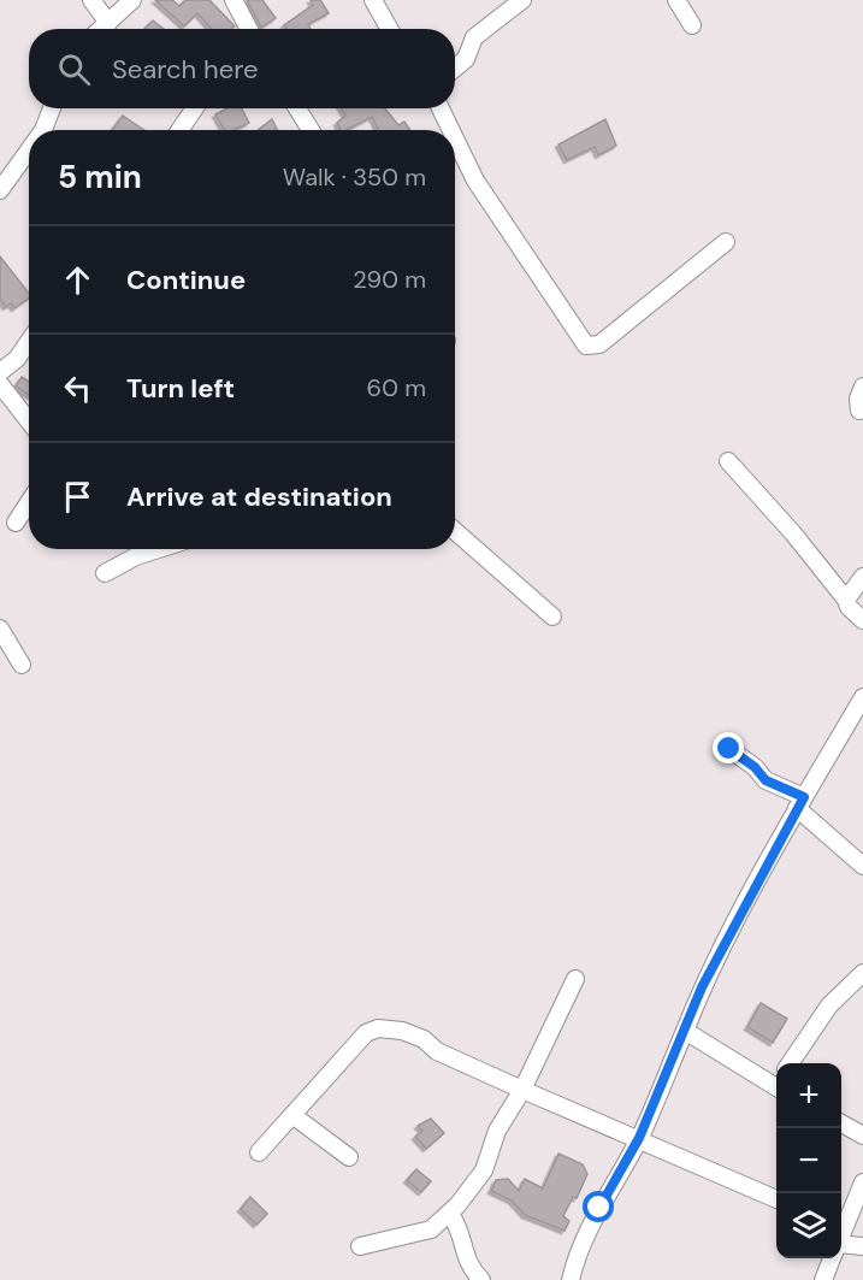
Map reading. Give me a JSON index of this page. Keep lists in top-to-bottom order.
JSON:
{
  "page": {
    "search": "Search here",
    "heading": ["5 min", "Walk · 350 m"],
    "list": [
      ["Continue", "290 m"],
      ["Turn left", "60 m"],
      "Arrive at destination"
    ],
    "map_buttons": ["+", "−"]
  }
}
